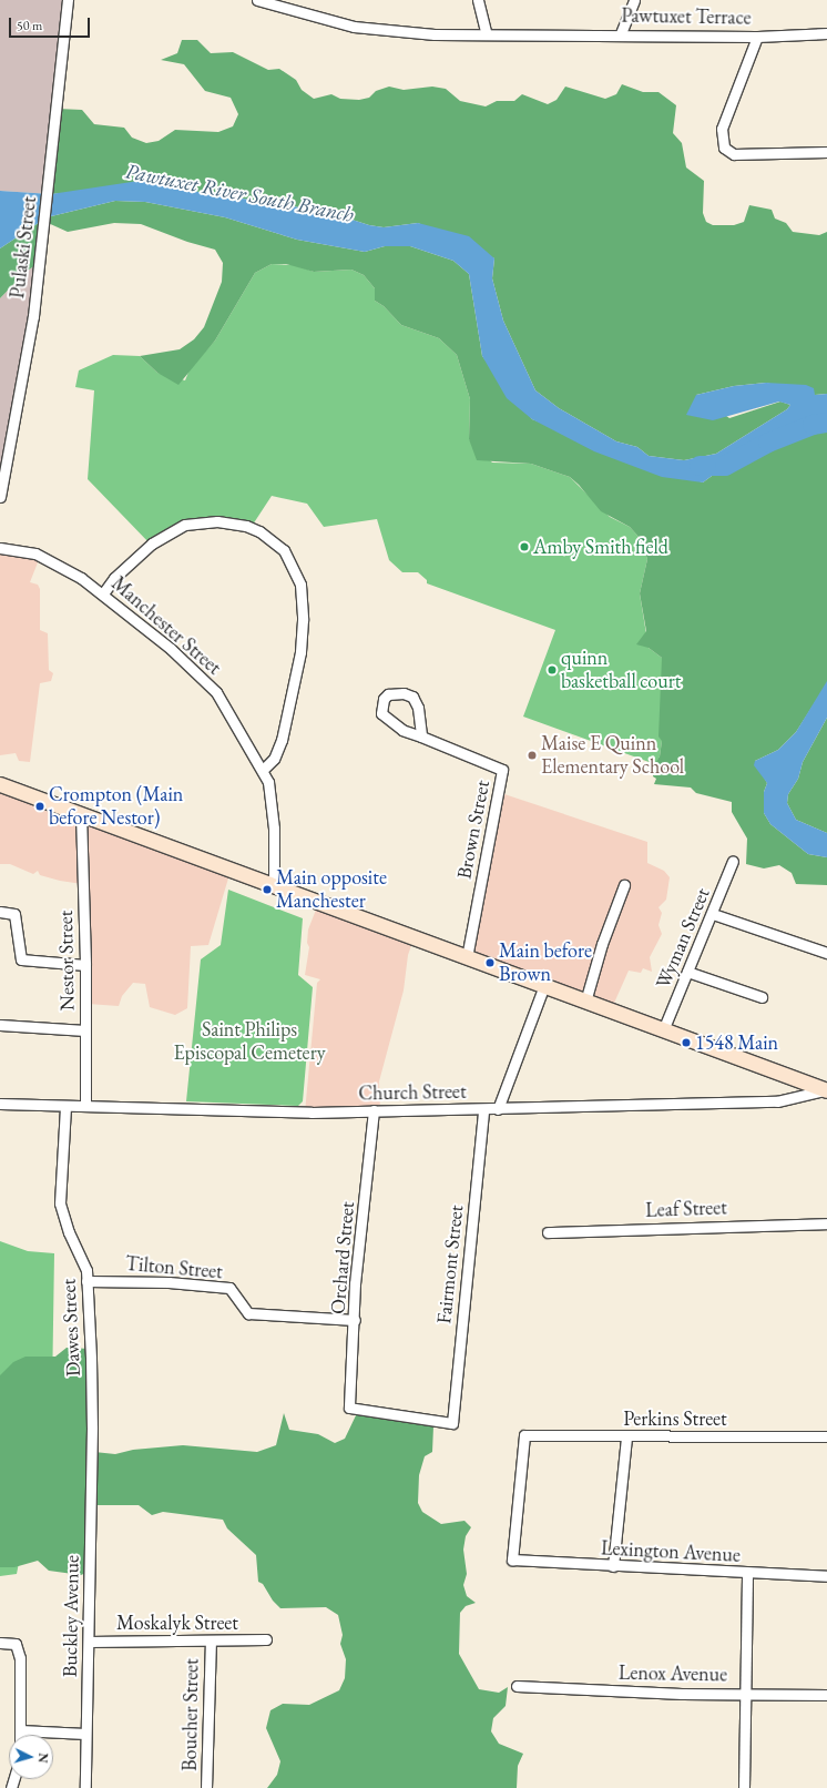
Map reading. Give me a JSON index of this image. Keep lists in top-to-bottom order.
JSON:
{
  "streets": {
    "street": [
      "Pawtuxet Terrace",
      "Pulaski Street",
      "Manchester Street",
      "Brown Street",
      "Wyman Street",
      "Nestor Street",
      "Church Street",
      "Leaf Street",
      "Orchard Street",
      "Fairmont Street",
      "Tilton Street",
      "Dawes Street",
      "Perkins Street",
      "Lexington Avenue",
      "Buckley Avenue",
      "Moskalyk Street",
      "Lenox Avenue",
      "Boucher Street"
    ]
  },
  "crossings": [
    ["Nestor Street", "Church Street"],
    ["Church Street", "Orchard Street"],
    ["Church Street", "Fairmont Street"],
    ["Church Street", "Dawes Street"],
    ["Orchard Street", "Fairmont Street"],
    ["Orchard Street", "Tilton Street"],
    ["Tilton Street", "Dawes Street"],
    ["Dawes Street", "Buckley Avenue"],
    ["Perkins Street", "Lexington Avenue"],
    ["Buckley Avenue", "Moskalyk Street"],
    ["Moskalyk Street", "Boucher Street"]
  ],
  "water": ["Pawtuxet River South Branch"],
  "parks": ["Saint Philips Episcopal Cemetery"],
  "places": [
    "Amby Smith field",
    "quinn basketball court",
    "Maise E Quinn Elementary School",
    "Crompton (Main before Nestor)",
    "Main opposite Manchester",
    "Main before Brown",
    "1548 Main"
  ],
  "scale_bar": "50 m",
  "north": "right"
}
